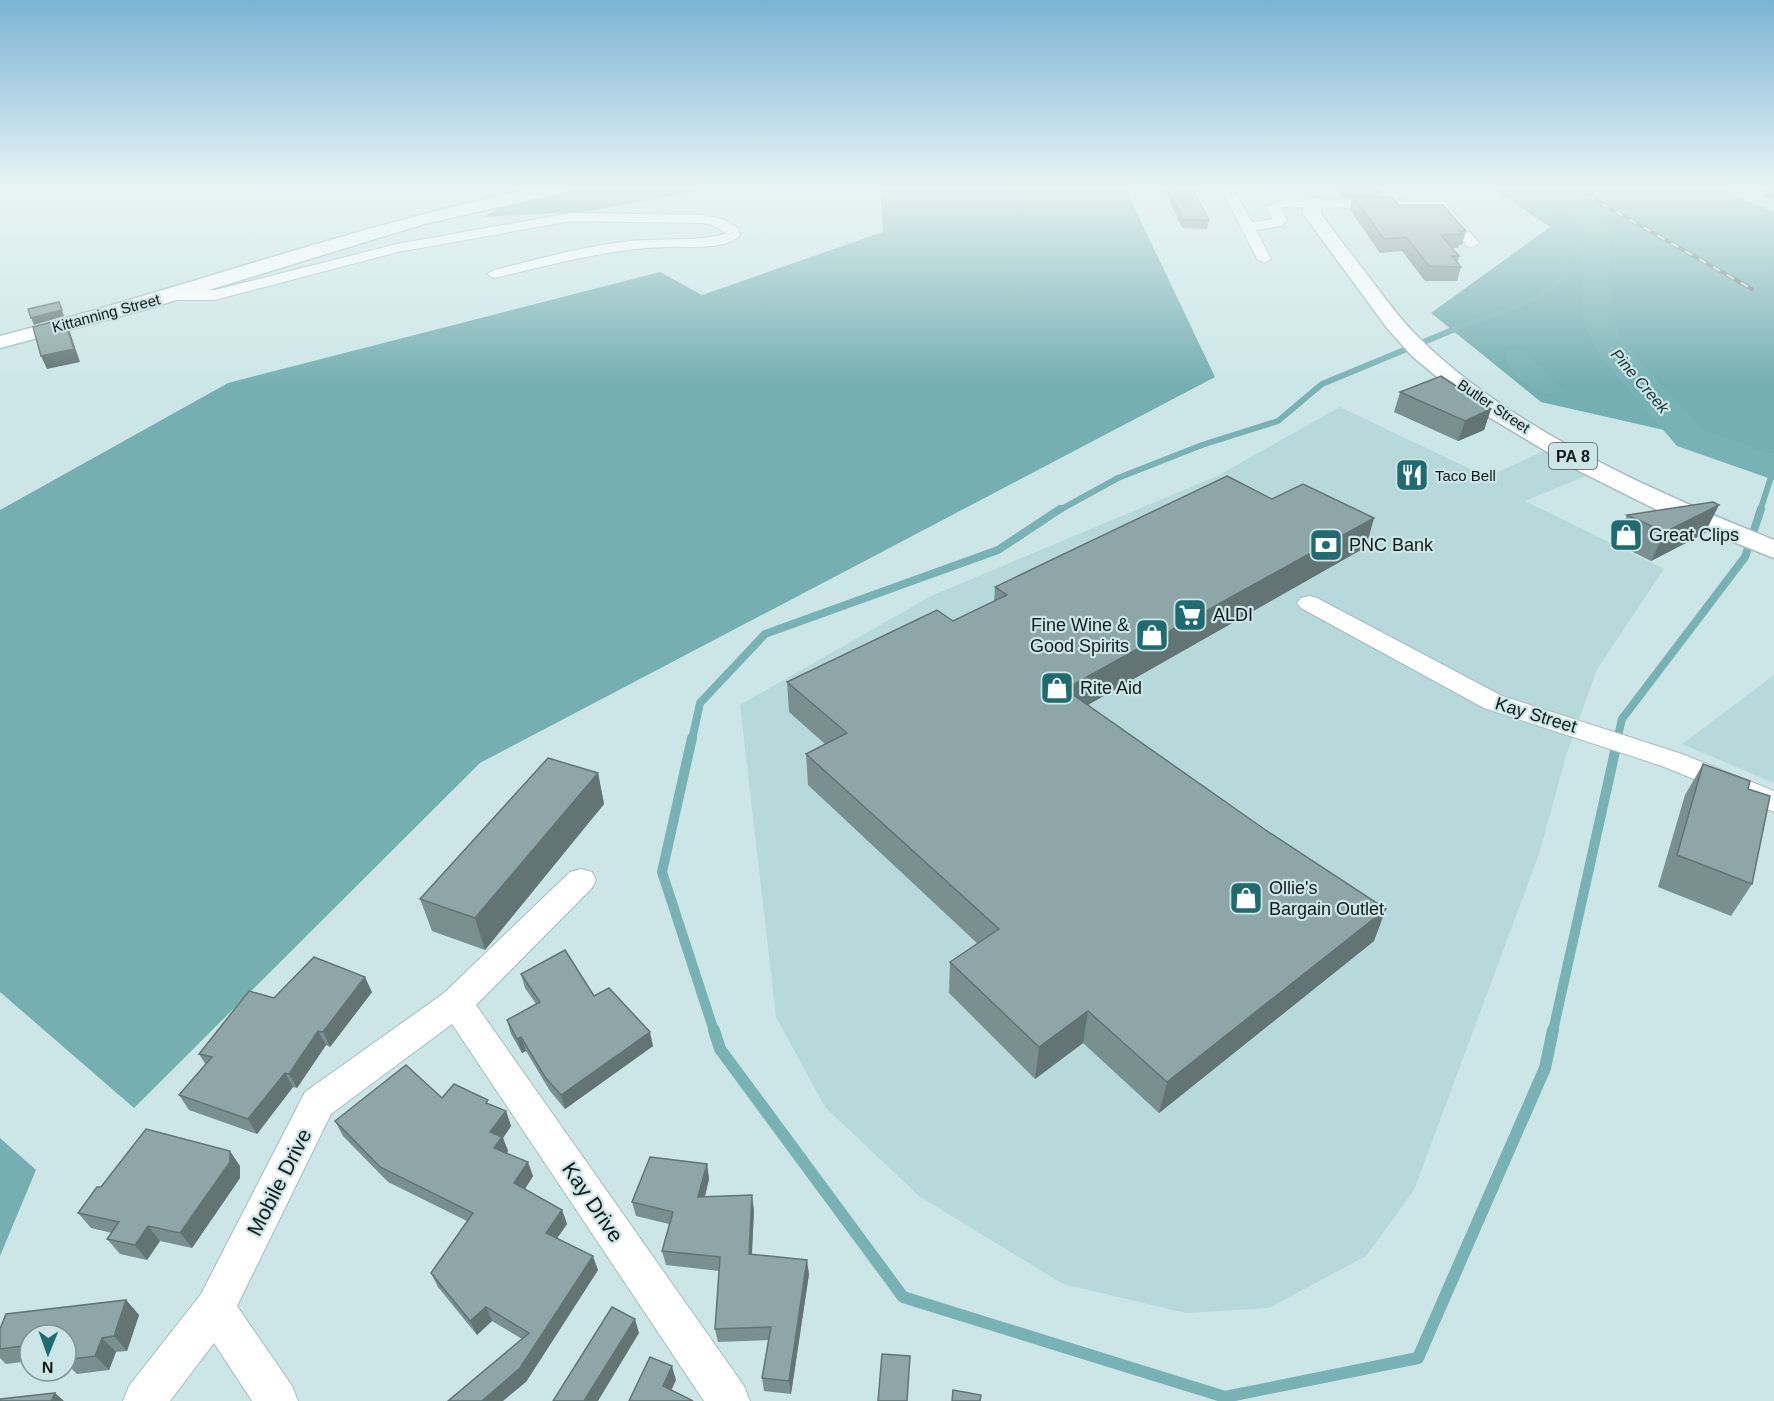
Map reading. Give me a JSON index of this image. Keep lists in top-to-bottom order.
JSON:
{
  "streets": {
    "main road": ["Kittanning Street", "Butler Street", "PA 8"],
    "street": ["Kay Street", "Mobile Drive", "Kay Drive"]
  },
  "crossings": [
    ["Mobile Drive", "Kay Drive"]
  ],
  "water": ["Pine Creek"],
  "places": {
    "restaurant": ["Taco Bell"],
    "shop": [
      "Great Clips",
      "Fine Wine & Good Spirits",
      "Rite Aid",
      "Ollie's Bargain Outlet"
    ],
    "bank": ["PNC Bank"],
    "supermarket": ["ALDI"]
  },
  "north": "bottom"
}
